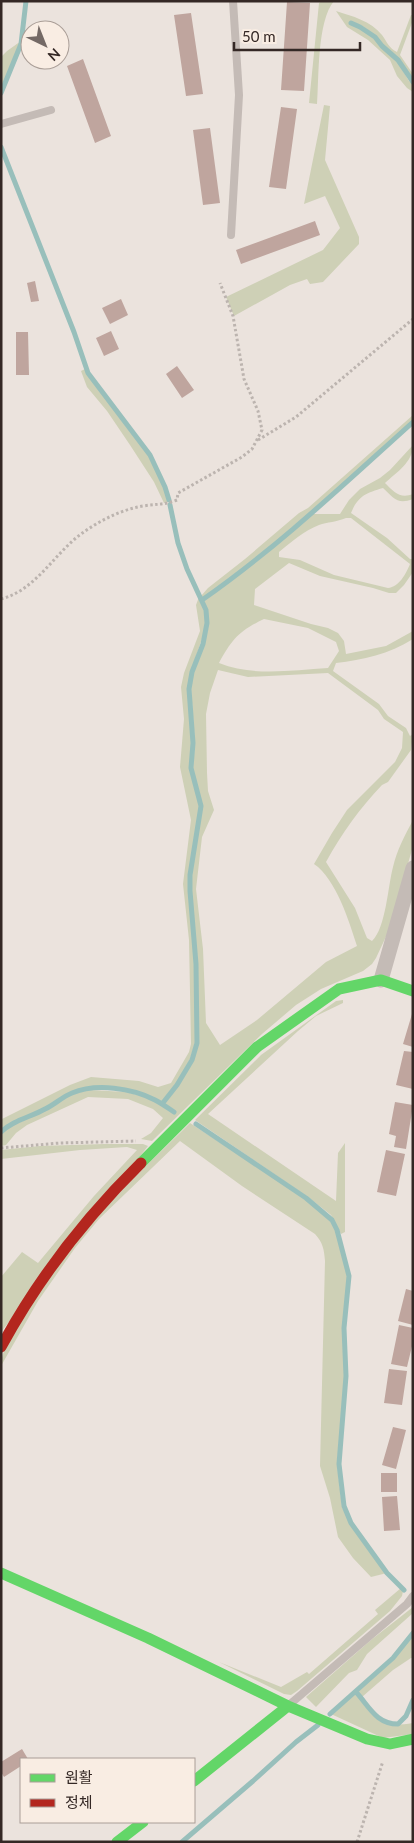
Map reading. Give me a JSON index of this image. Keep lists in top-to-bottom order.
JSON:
{
  "legend": ["원활", "정체"],
  "scale_bar": "50 m",
  "north": "bottom right"
}
